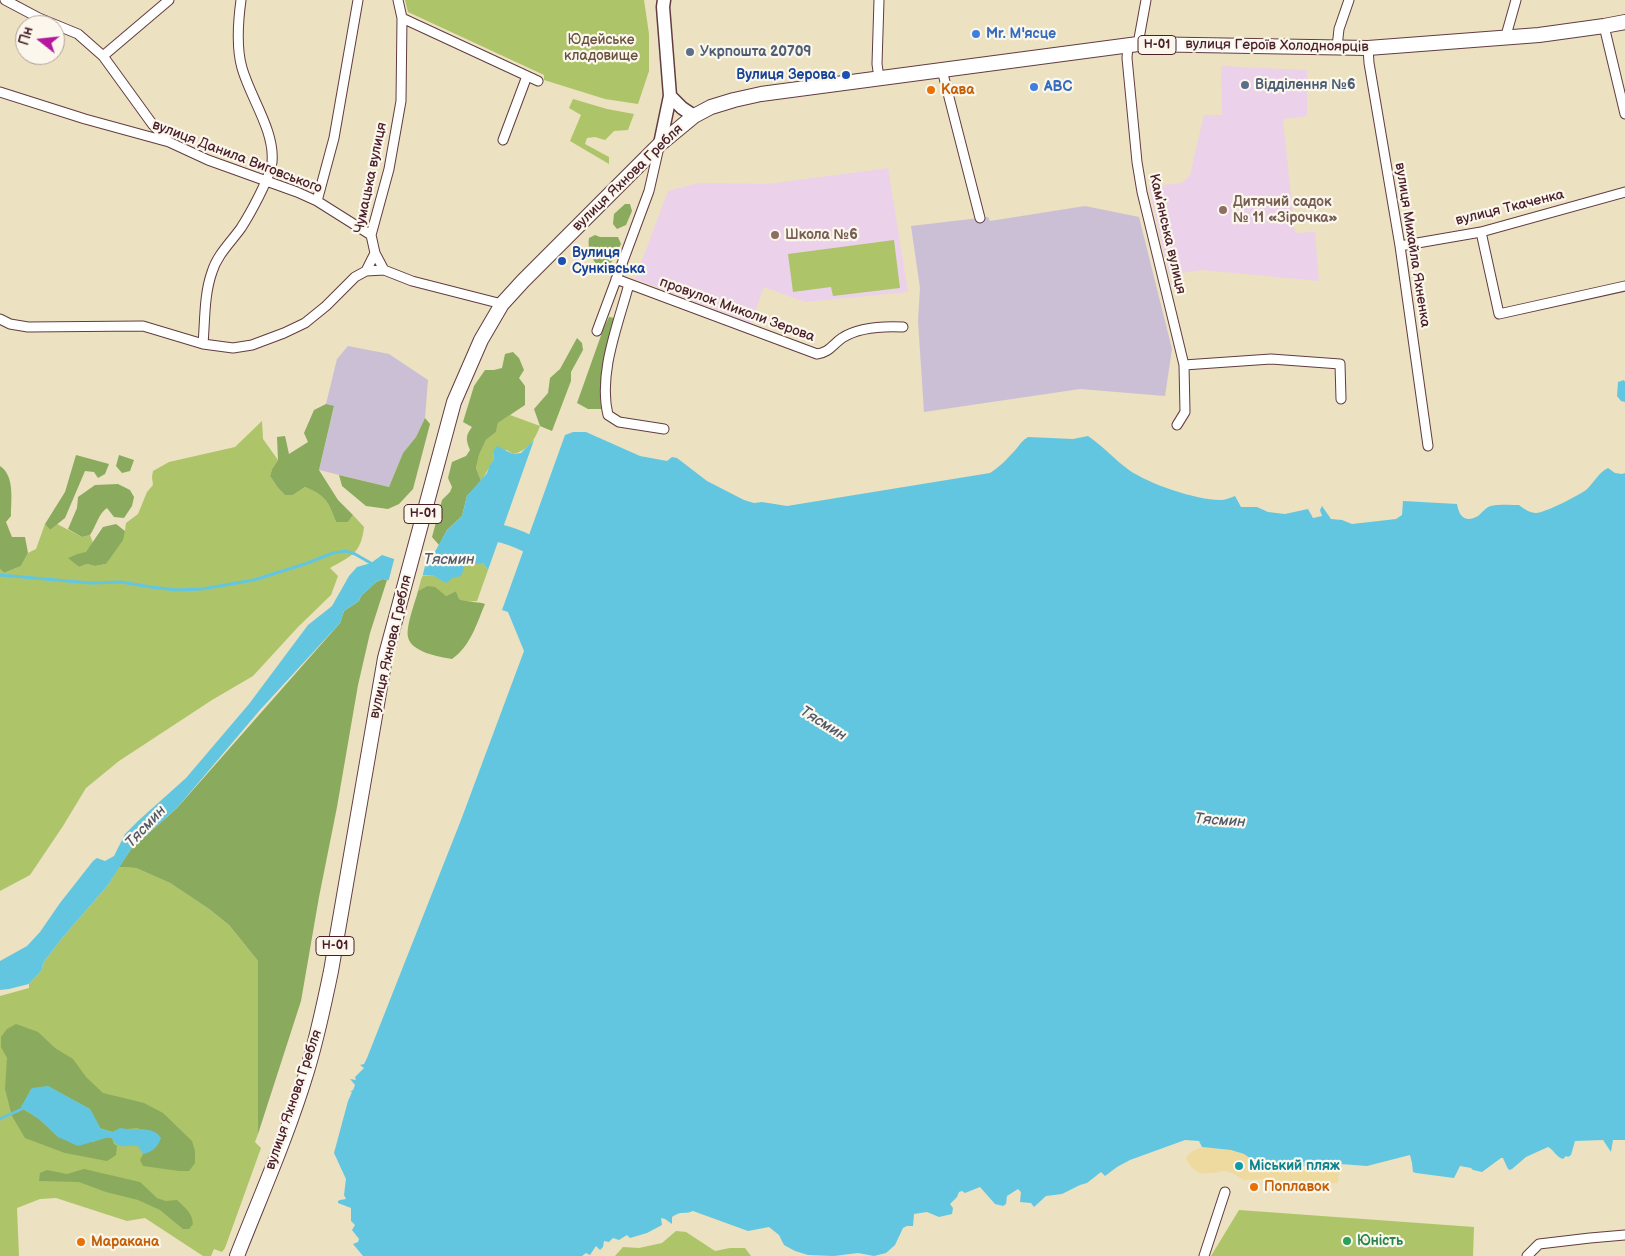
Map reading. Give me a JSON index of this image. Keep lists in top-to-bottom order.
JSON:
{
  "streets": {
    "main road": ["Н-01", "вулиця Героїв Холодноярців", "вулиця Яхнова Гребля"],
    "street": [
      "вулиця Данила Виговського",
      "Чумацька вулиця",
      "вулиця Ткаченка",
      "Камʼянська вулиця",
      "вулиця Михайла Яхненка",
      "провулок Миколи Зерова"
    ]
  },
  "crossings": [
    ["вулиця Героїв Холодноярців", "вулиця Яхнова Гребля"],
    ["вулиця Героїв Холодноярців", "Камʼянська вулиця"],
    ["вулиця Героїв Холодноярців", "вулиця Михайла Яхненка"],
    ["вулиця Данила Виговського", "Чумацька вулиця"],
    ["вулиця Ткаченка", "вулиця Михайла Яхненка"]
  ],
  "water": ["Тясмин"],
  "parks": ["Юдейське кладовище"],
  "places": [
    "Mr. М'ясце",
    "Укрпошта 20709",
    "Вулиця Зерова",
    "Відділення №6",
    "ABC",
    "Кава",
    "Дитячий садок № 11 «Зірочка»",
    "Школа №6",
    "Вулиця Сунківська",
    "Міський пляж",
    "Поплавок",
    "Юність",
    "Маракана"
  ],
  "north": "left"
}
